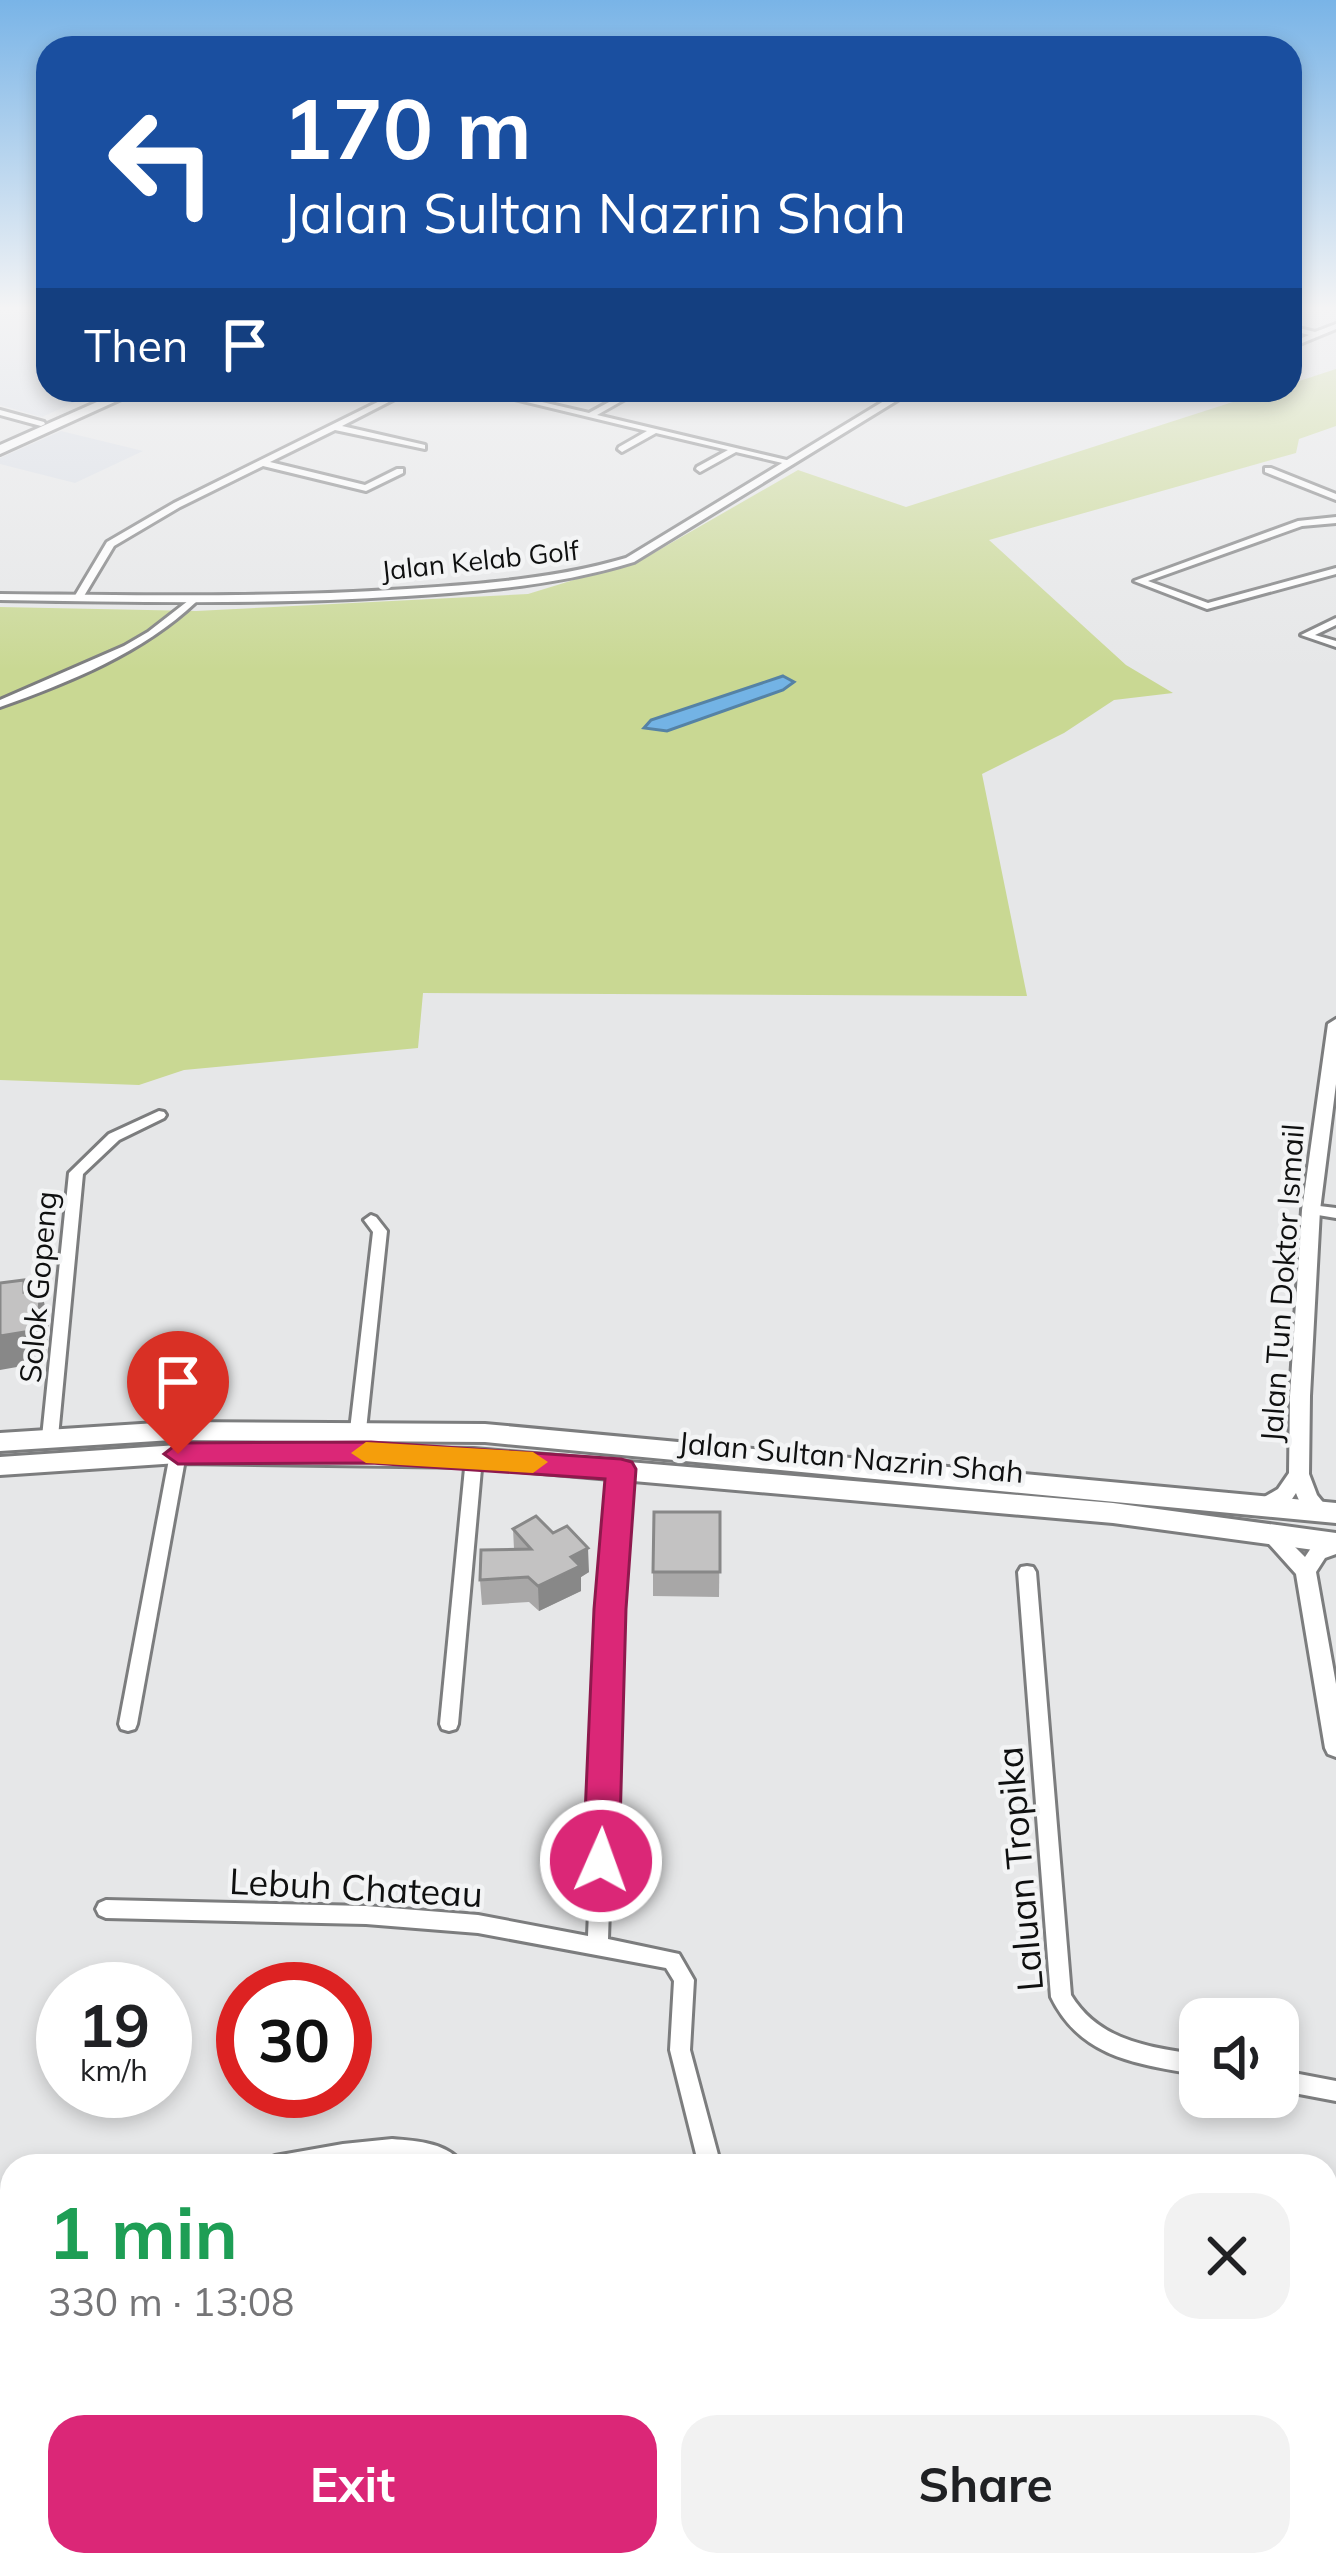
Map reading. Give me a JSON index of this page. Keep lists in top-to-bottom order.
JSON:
{
  "streets": {
    "main road": ["Jalan Sultan Nazrin Shah"],
    "street": [
      "Jalan Kelab Golf",
      "Jalan Tun Doktor Ismail",
      "Solok Gopeng",
      "Laluan Tropika",
      "Lebuh Chateau"
    ]
  },
  "crossings": [
    ["Jalan Tun Doktor Ismail", "Jalan Sultan Nazrin Shah"],
    ["Solok Gopeng", "Jalan Sultan Nazrin Shah"]
  ],
  "page": {
    "turn": ["170 m", "Jalan Sultan Nazrin Shah"],
    "then": "Then",
    "speed": "19 km/h",
    "limit": "30",
    "heading": ["1 min", "330 m · 13:08"],
    "buttons": ["Exit", "Share"]
  }
}
